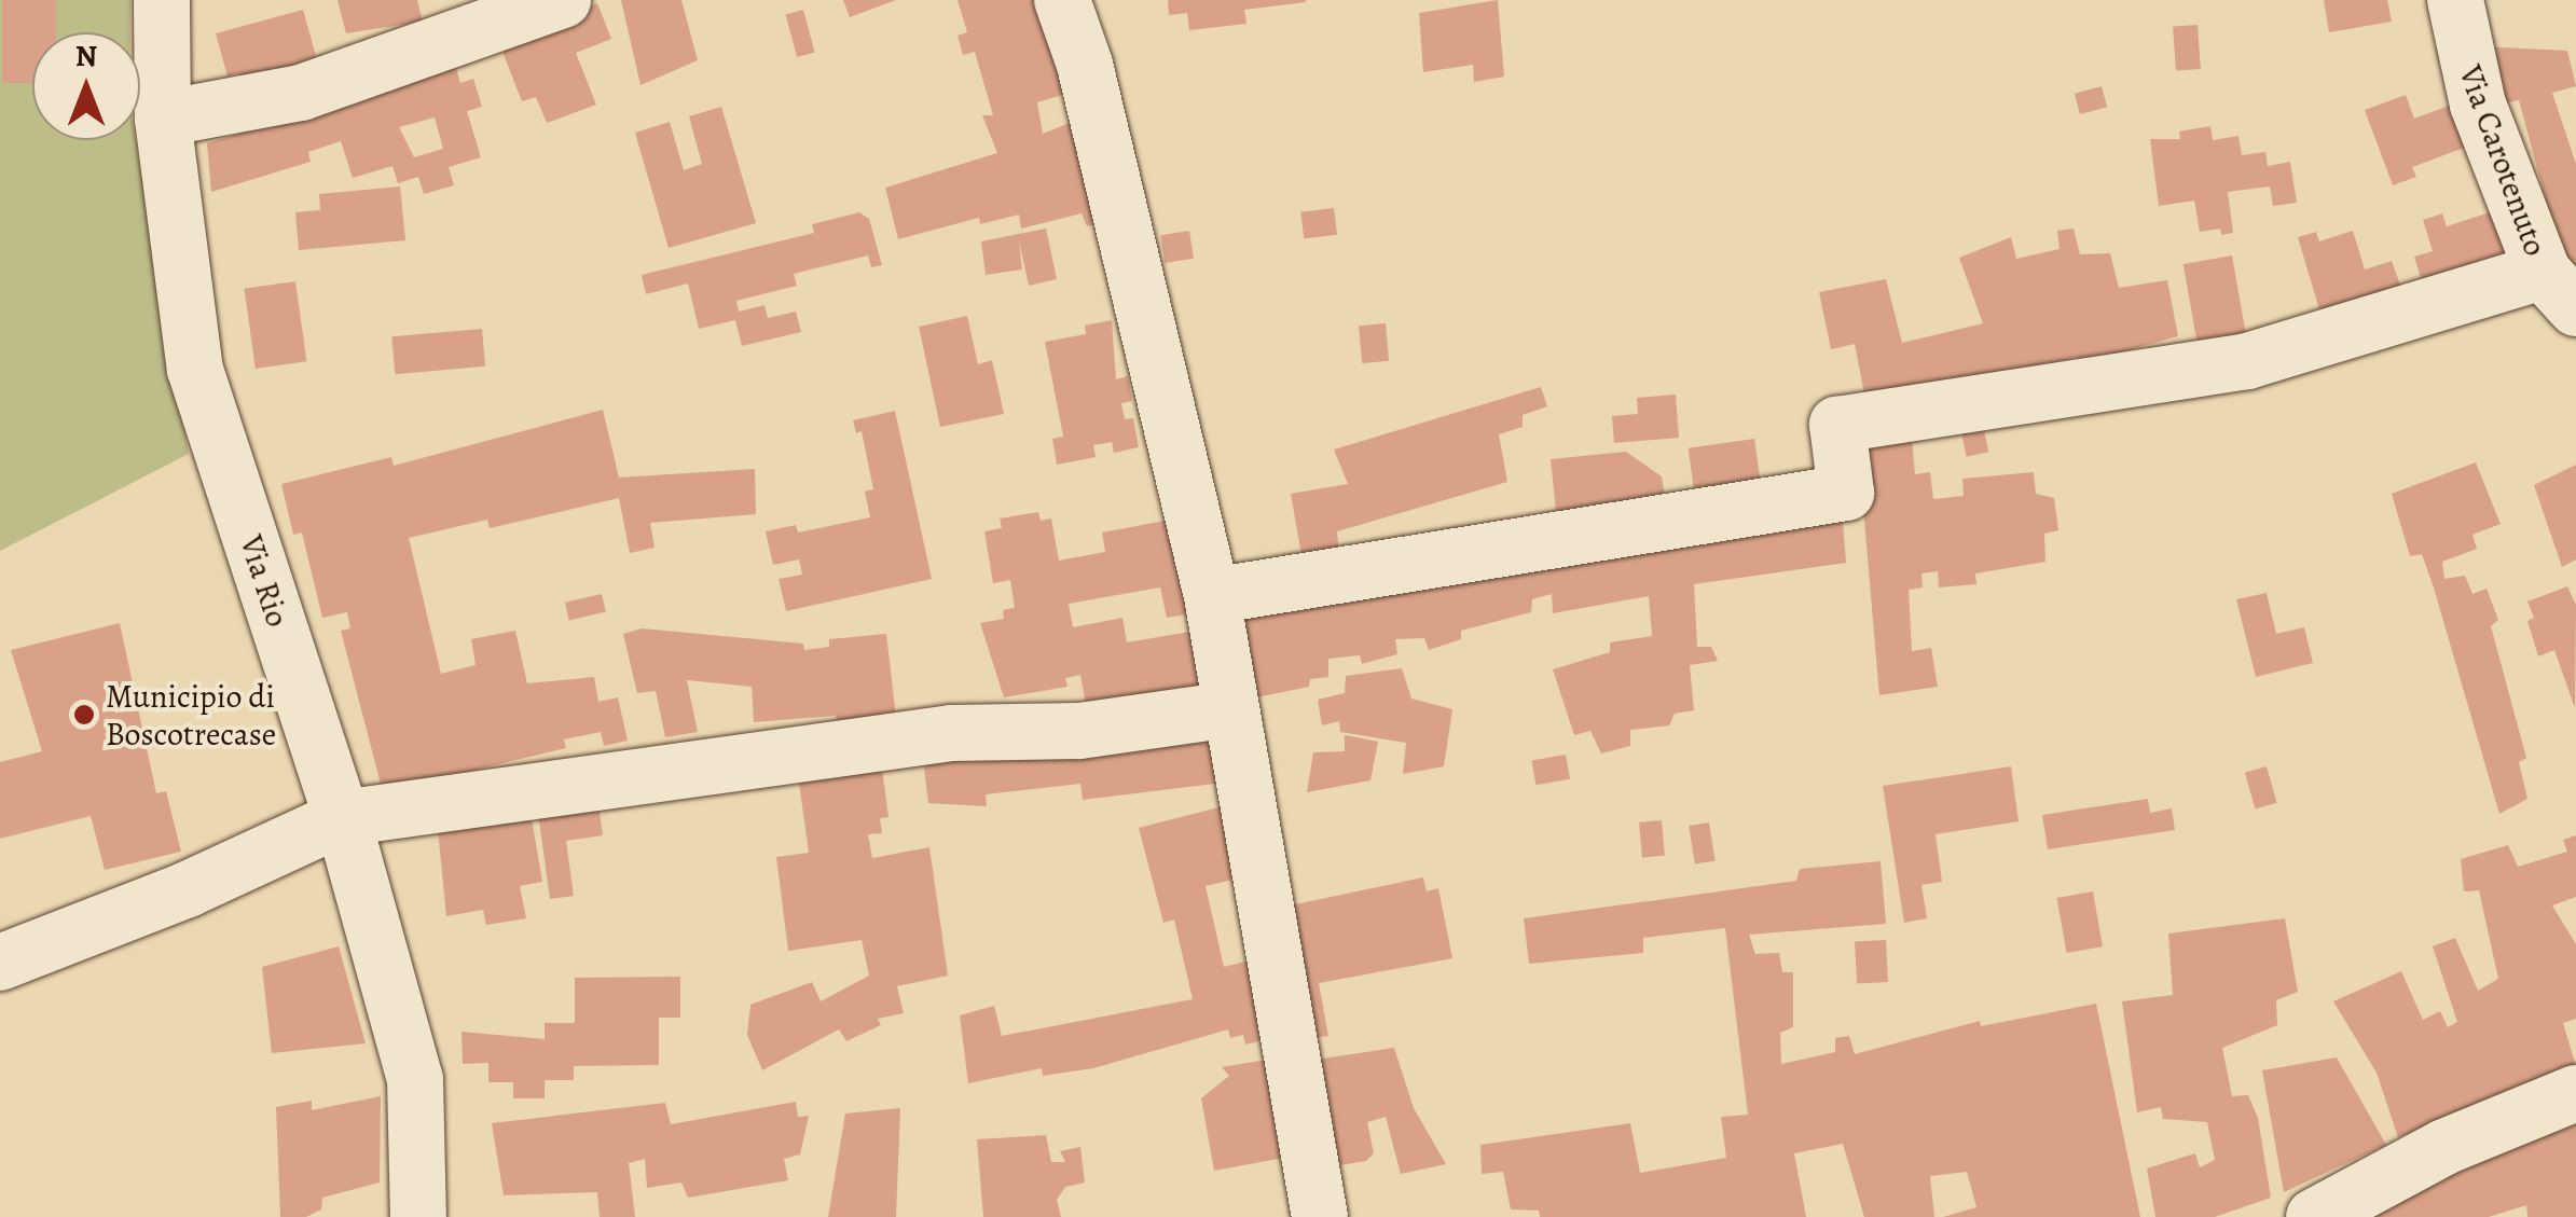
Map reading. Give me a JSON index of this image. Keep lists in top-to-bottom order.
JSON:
{
  "streets": {
    "street": ["Via Carotenuto", "Via Rio"]
  },
  "places": ["Municipio di Boscotrecase"],
  "north": "top"
}
